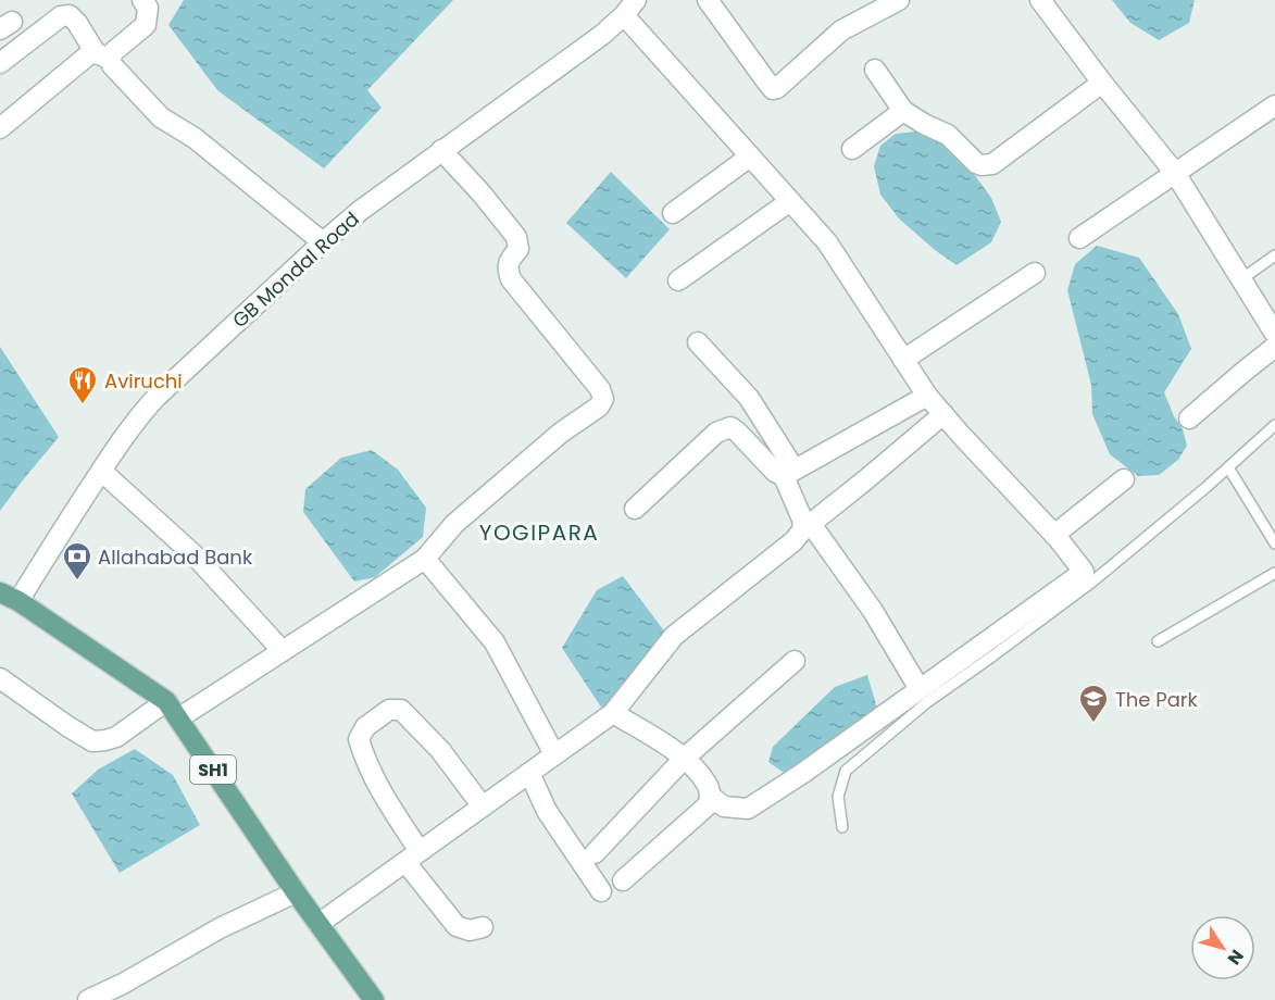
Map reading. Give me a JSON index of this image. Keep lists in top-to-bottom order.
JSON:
{
  "streets": {
    "main road": ["SH1"],
    "street": ["GB Mondal Road"]
  },
  "crossings": [
    ["GB Mondal Road", "SH1"]
  ],
  "districts": ["YOGIPARA"],
  "places": {
    "restaurant": ["Aviruchi"],
    "bank": ["Allahabad Bank"],
    "school or university": ["The Park"]
  },
  "north": "bottom right"
}
